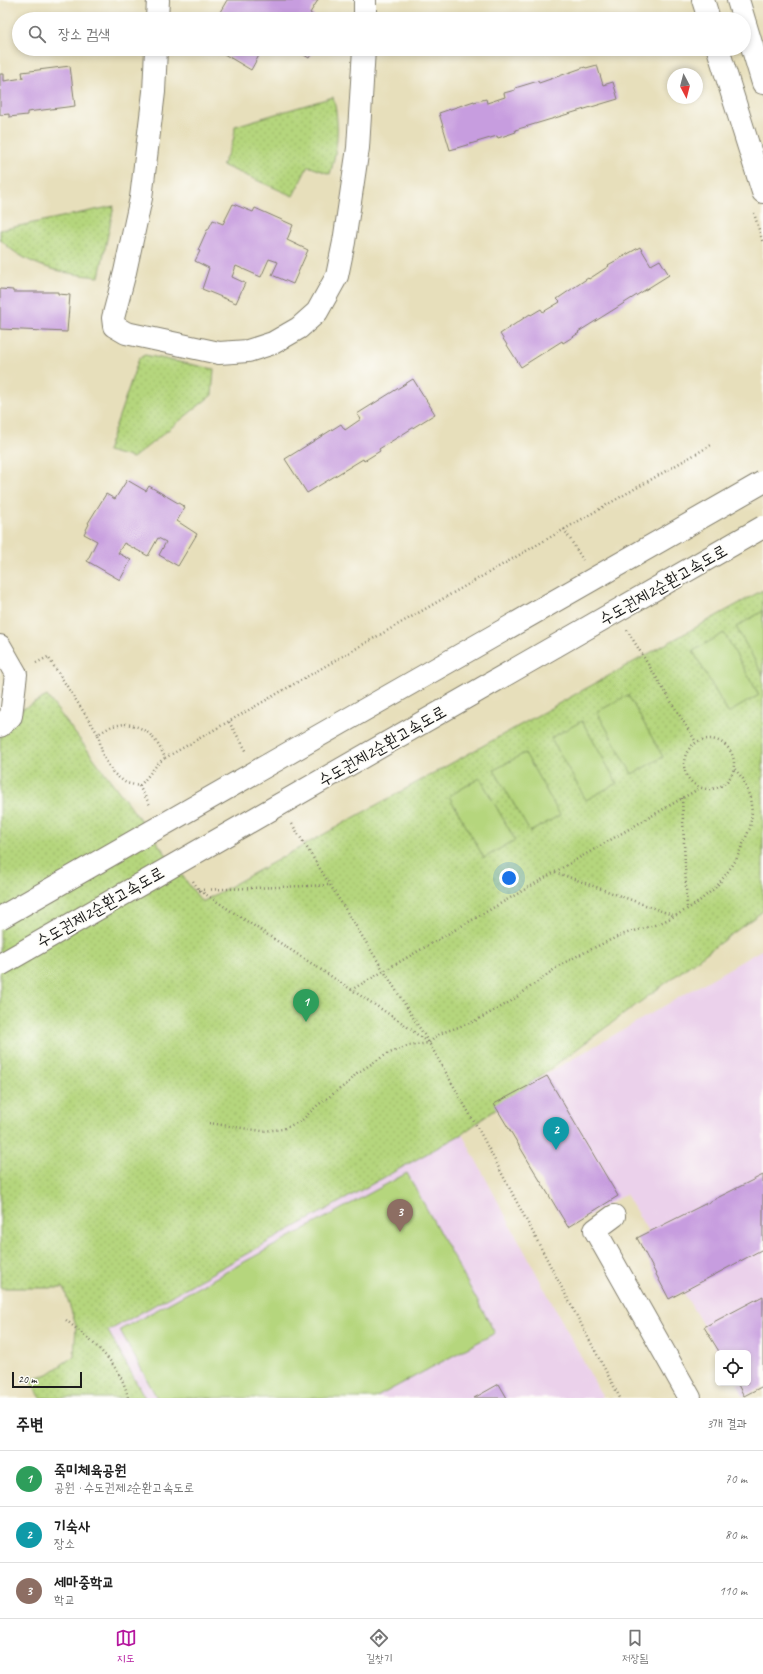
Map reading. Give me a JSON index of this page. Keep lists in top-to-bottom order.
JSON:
{
  "streets": {
    "main road": ["수도권제2순환고속도로"]
  },
  "scale_bar": "20 m",
  "north": "bottom",
  "page": {
    "search": "장소 검색",
    "pins": ["1", "2", "3"],
    "scale": "20 m",
    "heading": ["주변", "3개 결과"],
    "list": [
      {
        "mark": "1",
        "name": "죽미체육공원",
        "note": "공원 · 수도권제2순환고속도로",
        "value": "70 m"
      },
      {
        "mark": "2",
        "name": "기숙사",
        "note": "장소",
        "value": "80 m"
      },
      {
        "mark": "3",
        "name": "세마중학교",
        "note": "학교",
        "value": "110 m"
      }
    ],
    "nav": ["지도", "길찾기", "저장됨"]
  }
}
